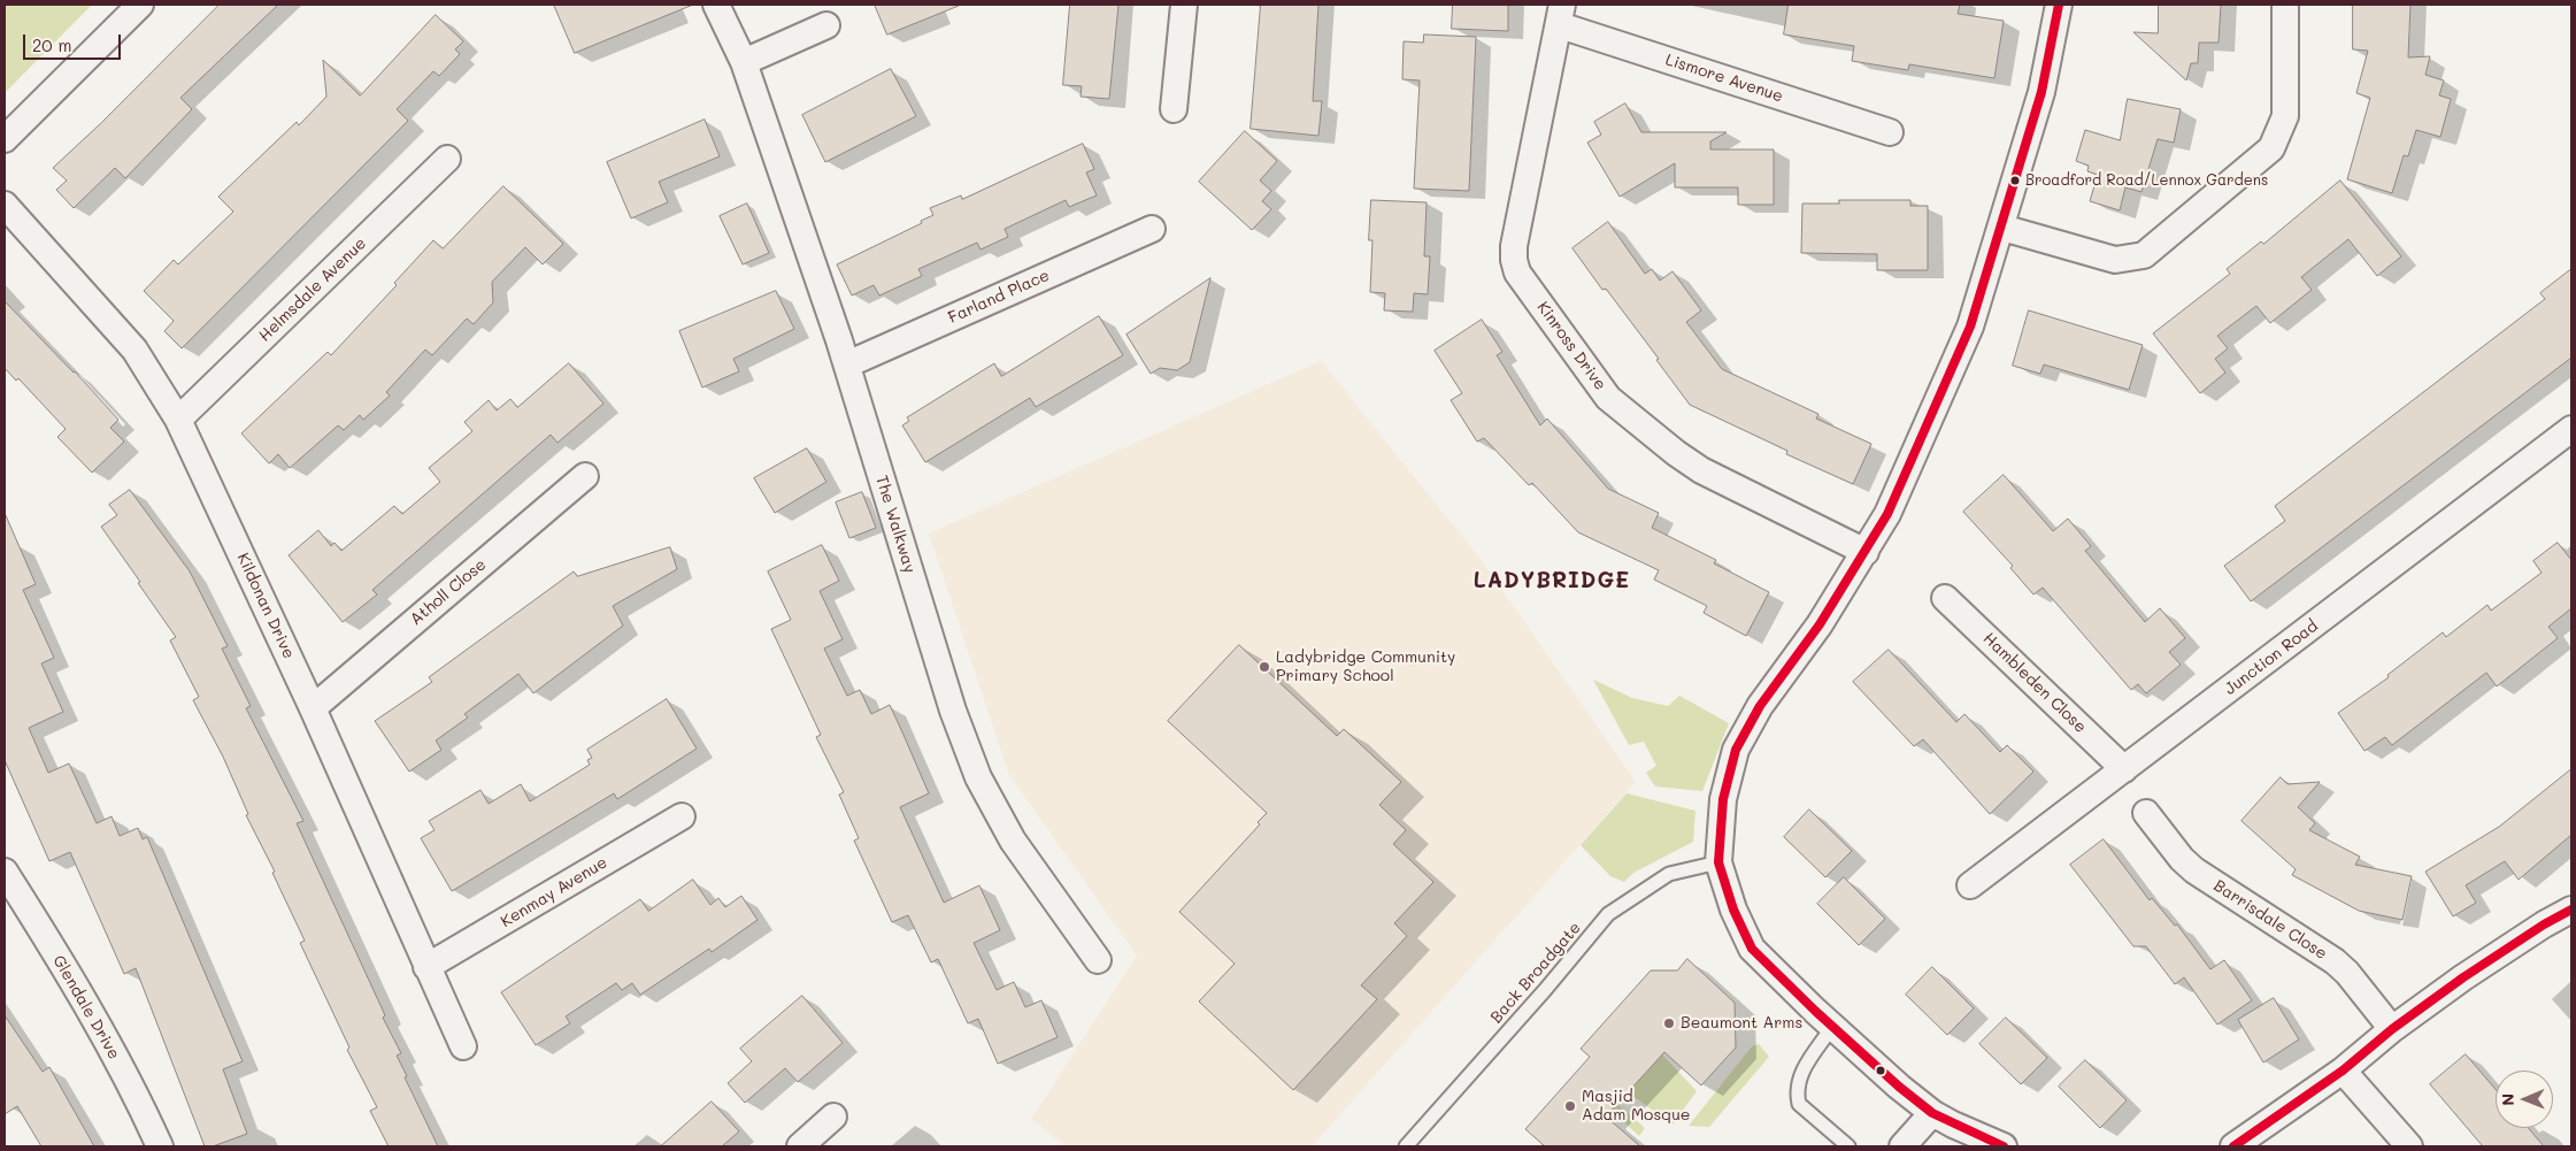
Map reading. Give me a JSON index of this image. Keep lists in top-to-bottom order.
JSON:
{
  "streets": {
    "street": [
      "Lismore Avenue",
      "Helmsdale Avenue",
      "Farland Place",
      "Kinross Drive",
      "The Walkway",
      "Atholl Close",
      "Kildonan Drive",
      "Junction Road",
      "Hambleden Close",
      "Kenmay Avenue",
      "Barrisdale Close",
      "Glendale Drive"
    ],
    "lane": ["Back Broadgate"]
  },
  "crossings": [
    ["Lismore Avenue", "Kinross Drive"],
    ["Helmsdale Avenue", "Kildonan Drive"],
    ["Farland Place", "The Walkway"],
    ["Atholl Close", "Kildonan Drive"],
    ["Kildonan Drive", "Kenmay Avenue"],
    ["Junction Road", "Hambleden Close"]
  ],
  "districts": ["LADYBRIDGE"],
  "places": [
    "Broadford Road/Lennox Gardens",
    "Ladybridge Community Primary School",
    "Beaumont Arms",
    "Masjid Adam Mosque"
  ],
  "scale_bar": "20 m",
  "north": "left"
}
